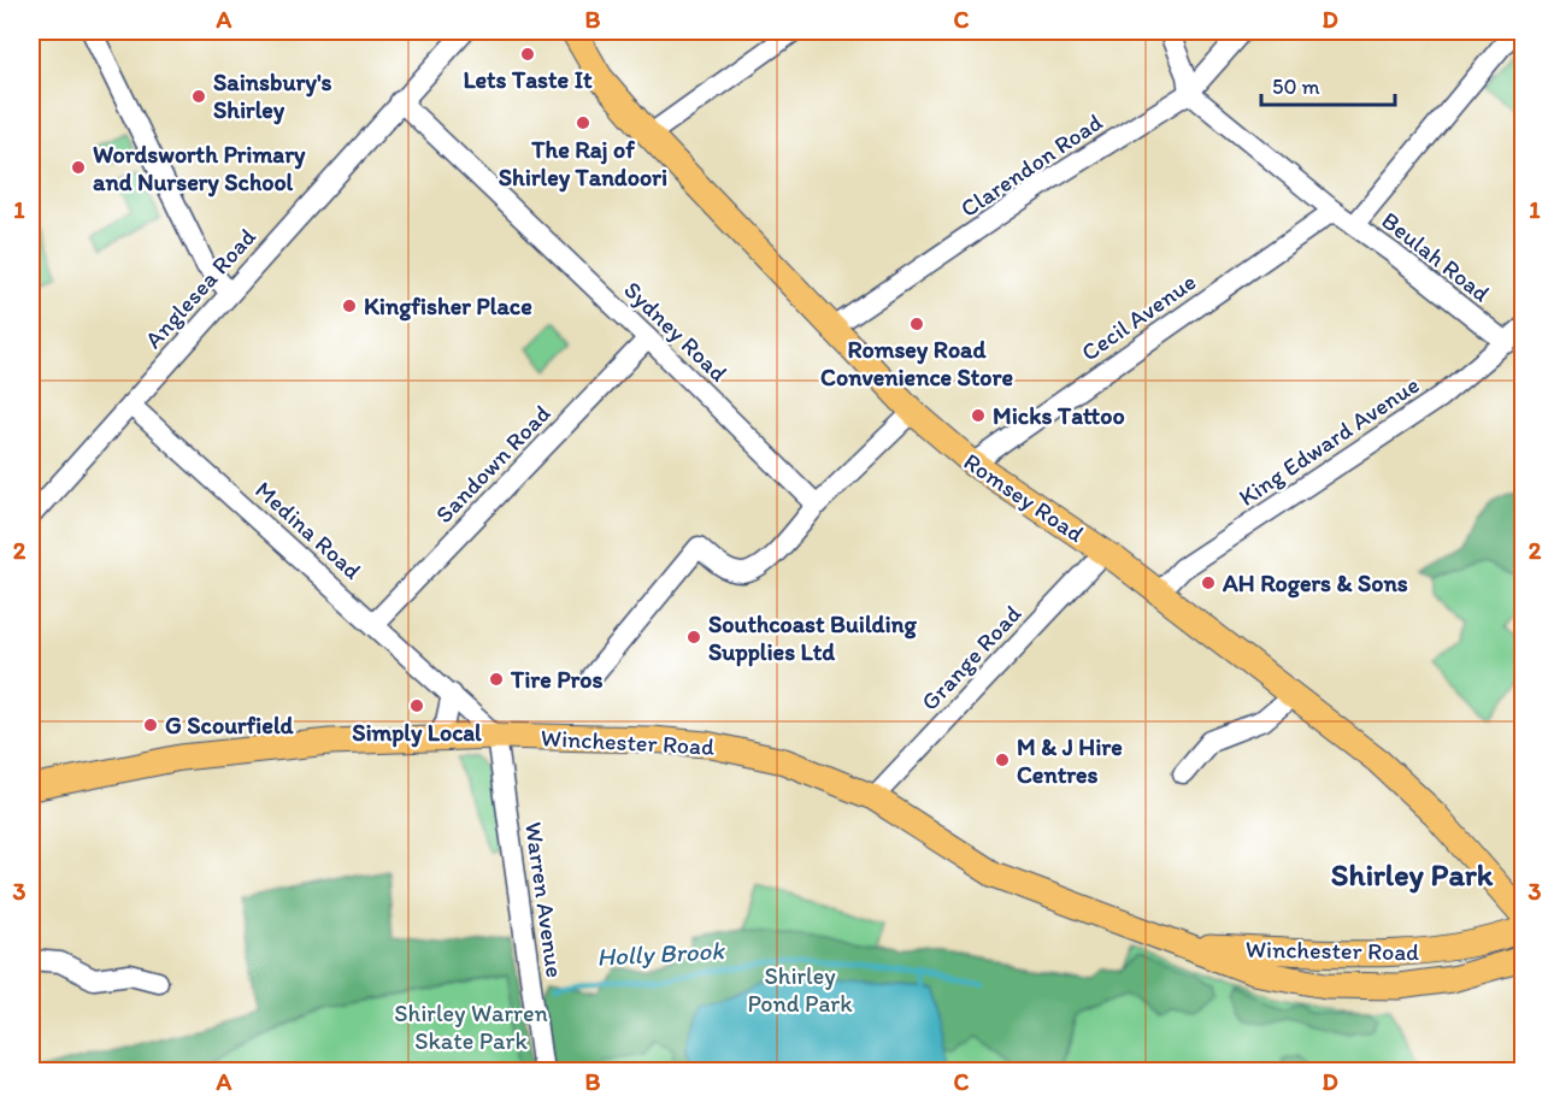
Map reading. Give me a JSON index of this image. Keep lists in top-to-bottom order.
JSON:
{
  "streets": {
    "main road": ["Romsey Road", "Winchester Road"],
    "street": [
      "Clarendon Road",
      "Beulah Road",
      "Anglesea Road",
      "Cecil Avenue",
      "Sydney Road",
      "King Edward Avenue",
      "Sandown Road",
      "Medina Road",
      "Grange Road",
      "Warren Avenue"
    ]
  },
  "crossings": [
    ["Clarendon Road", "Beulah Road"],
    ["Clarendon Road", "Romsey Road"],
    ["Beulah Road", "Cecil Avenue"],
    ["Beulah Road", "King Edward Avenue"],
    ["Anglesea Road", "Sydney Road"],
    ["Anglesea Road", "Medina Road"],
    ["Cecil Avenue", "Romsey Road"],
    ["Sydney Road", "Sandown Road"],
    ["King Edward Avenue", "Romsey Road"],
    ["Sandown Road", "Medina Road"],
    ["Romsey Road", "Grange Road"],
    ["Medina Road", "Winchester Road"],
    ["Medina Road", "Warren Avenue"],
    ["Grange Road", "Winchester Road"],
    ["Winchester Road", "Warren Avenue"]
  ],
  "districts": ["Shirley Park"],
  "water": ["Holly Brook"],
  "parks": ["Shirley Pond Park", "Shirley Warren Skate Park"],
  "places": [
    "Lets Taste It",
    "Sainsbury's Shirley",
    "The Raj of Shirley Tandoori",
    "Wordsworth Primary and Nursery School",
    "Kingfisher Place",
    "Romsey Road Convenience Store",
    "Micks Tattoo",
    "AH Rogers & Sons",
    "Southcoast Building Supplies Ltd",
    "Tire Pros",
    "Simply Local",
    "G Scourfield",
    "M & J Hire Centres"
  ],
  "scale_bar": "50 m",
  "grid": {
    "columns": [
      "A",
      "B",
      "C",
      "D"
    ],
    "rows": ["1", "2", "3"]
  }
}
